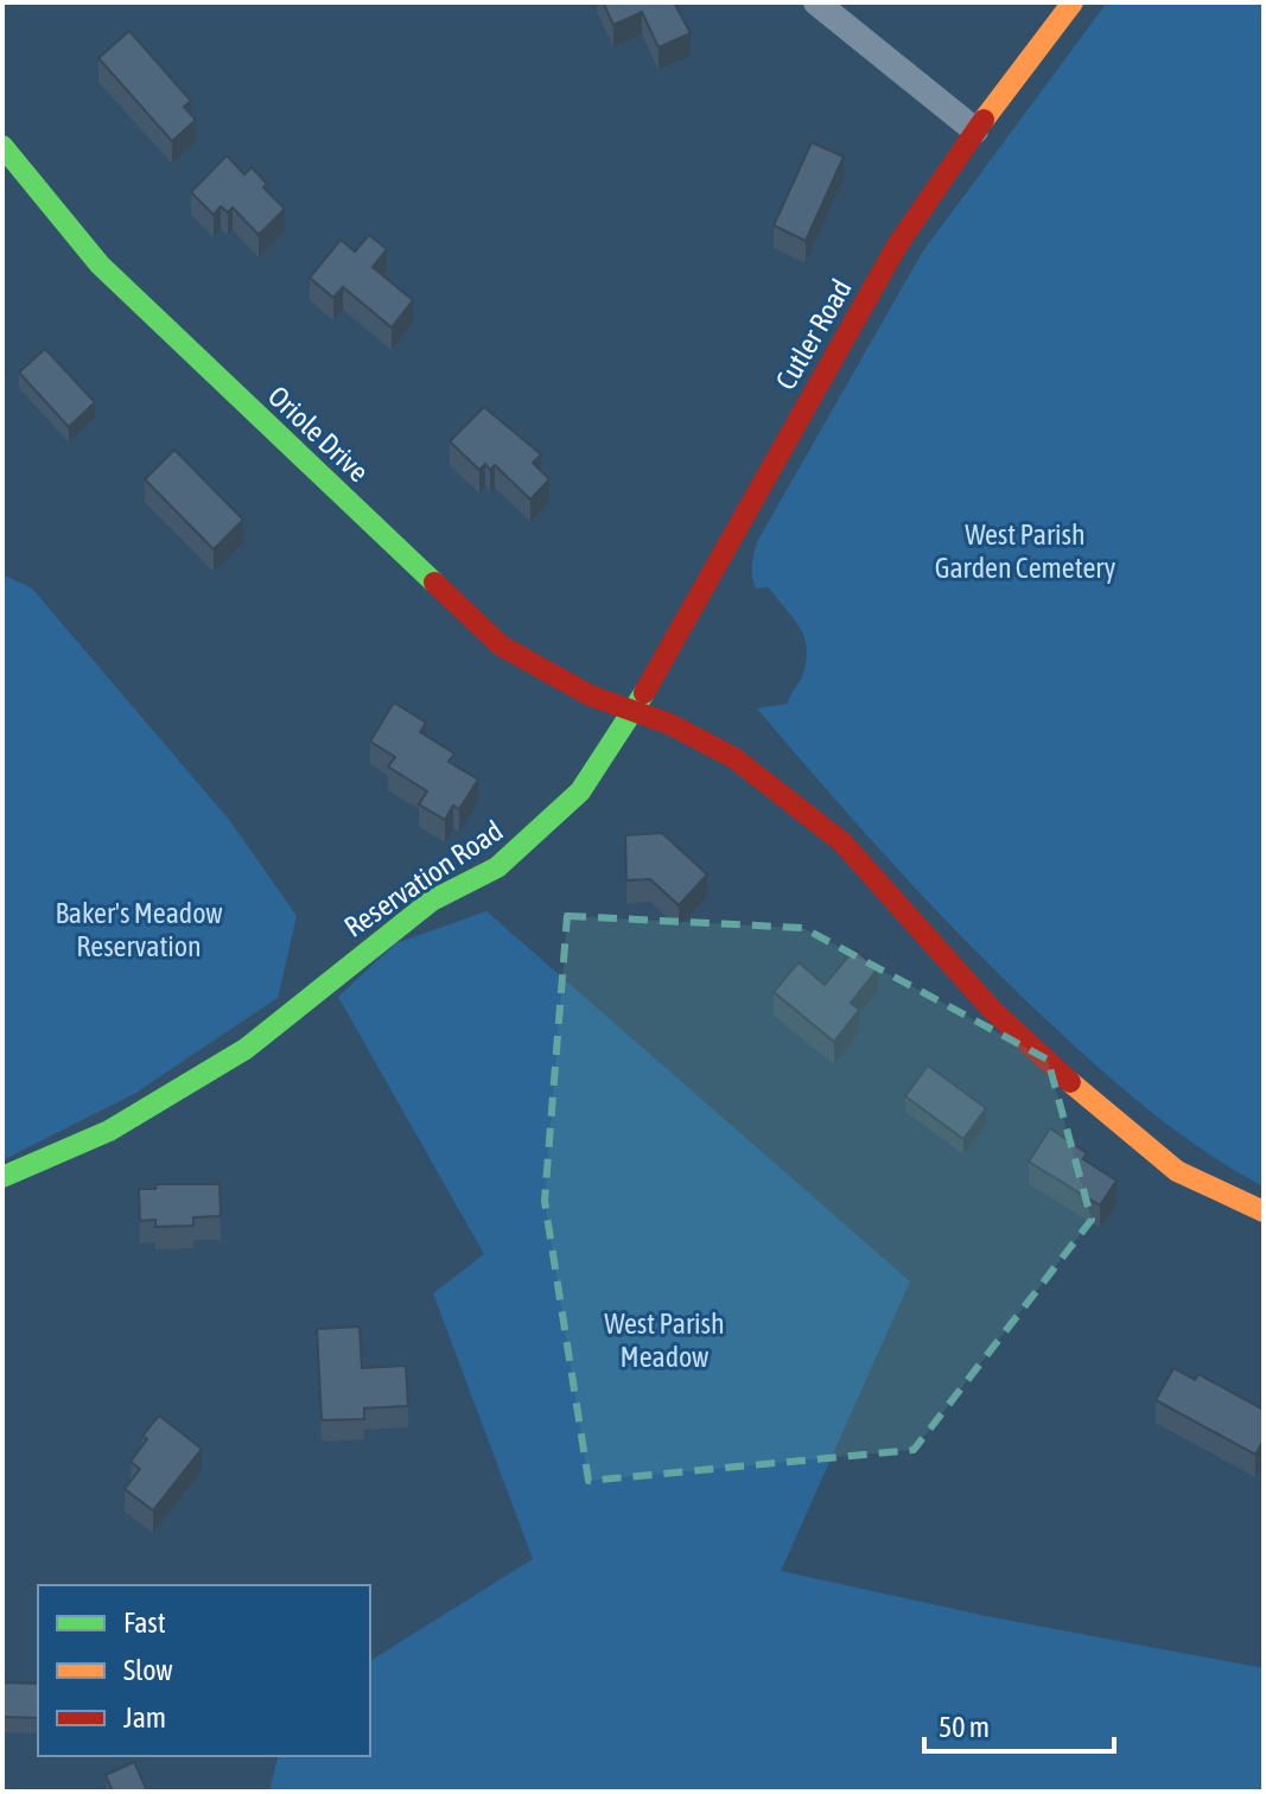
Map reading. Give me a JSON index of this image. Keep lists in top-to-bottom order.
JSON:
{
  "streets": {
    "street": ["Cutler Road", "Oriole Drive", "Reservation Road"]
  },
  "crossings": [
    ["Cutler Road", "Oriole Drive"],
    ["Cutler Road", "Reservation Road"],
    ["Oriole Drive", "Reservation Road"]
  ],
  "parks": ["West Parish Garden Cemetery", "Baker's Meadow Reservation", "West Parish Meadow"],
  "legend": ["Fast", "Slow", "Jam"],
  "scale_bar": "50 m"
}
